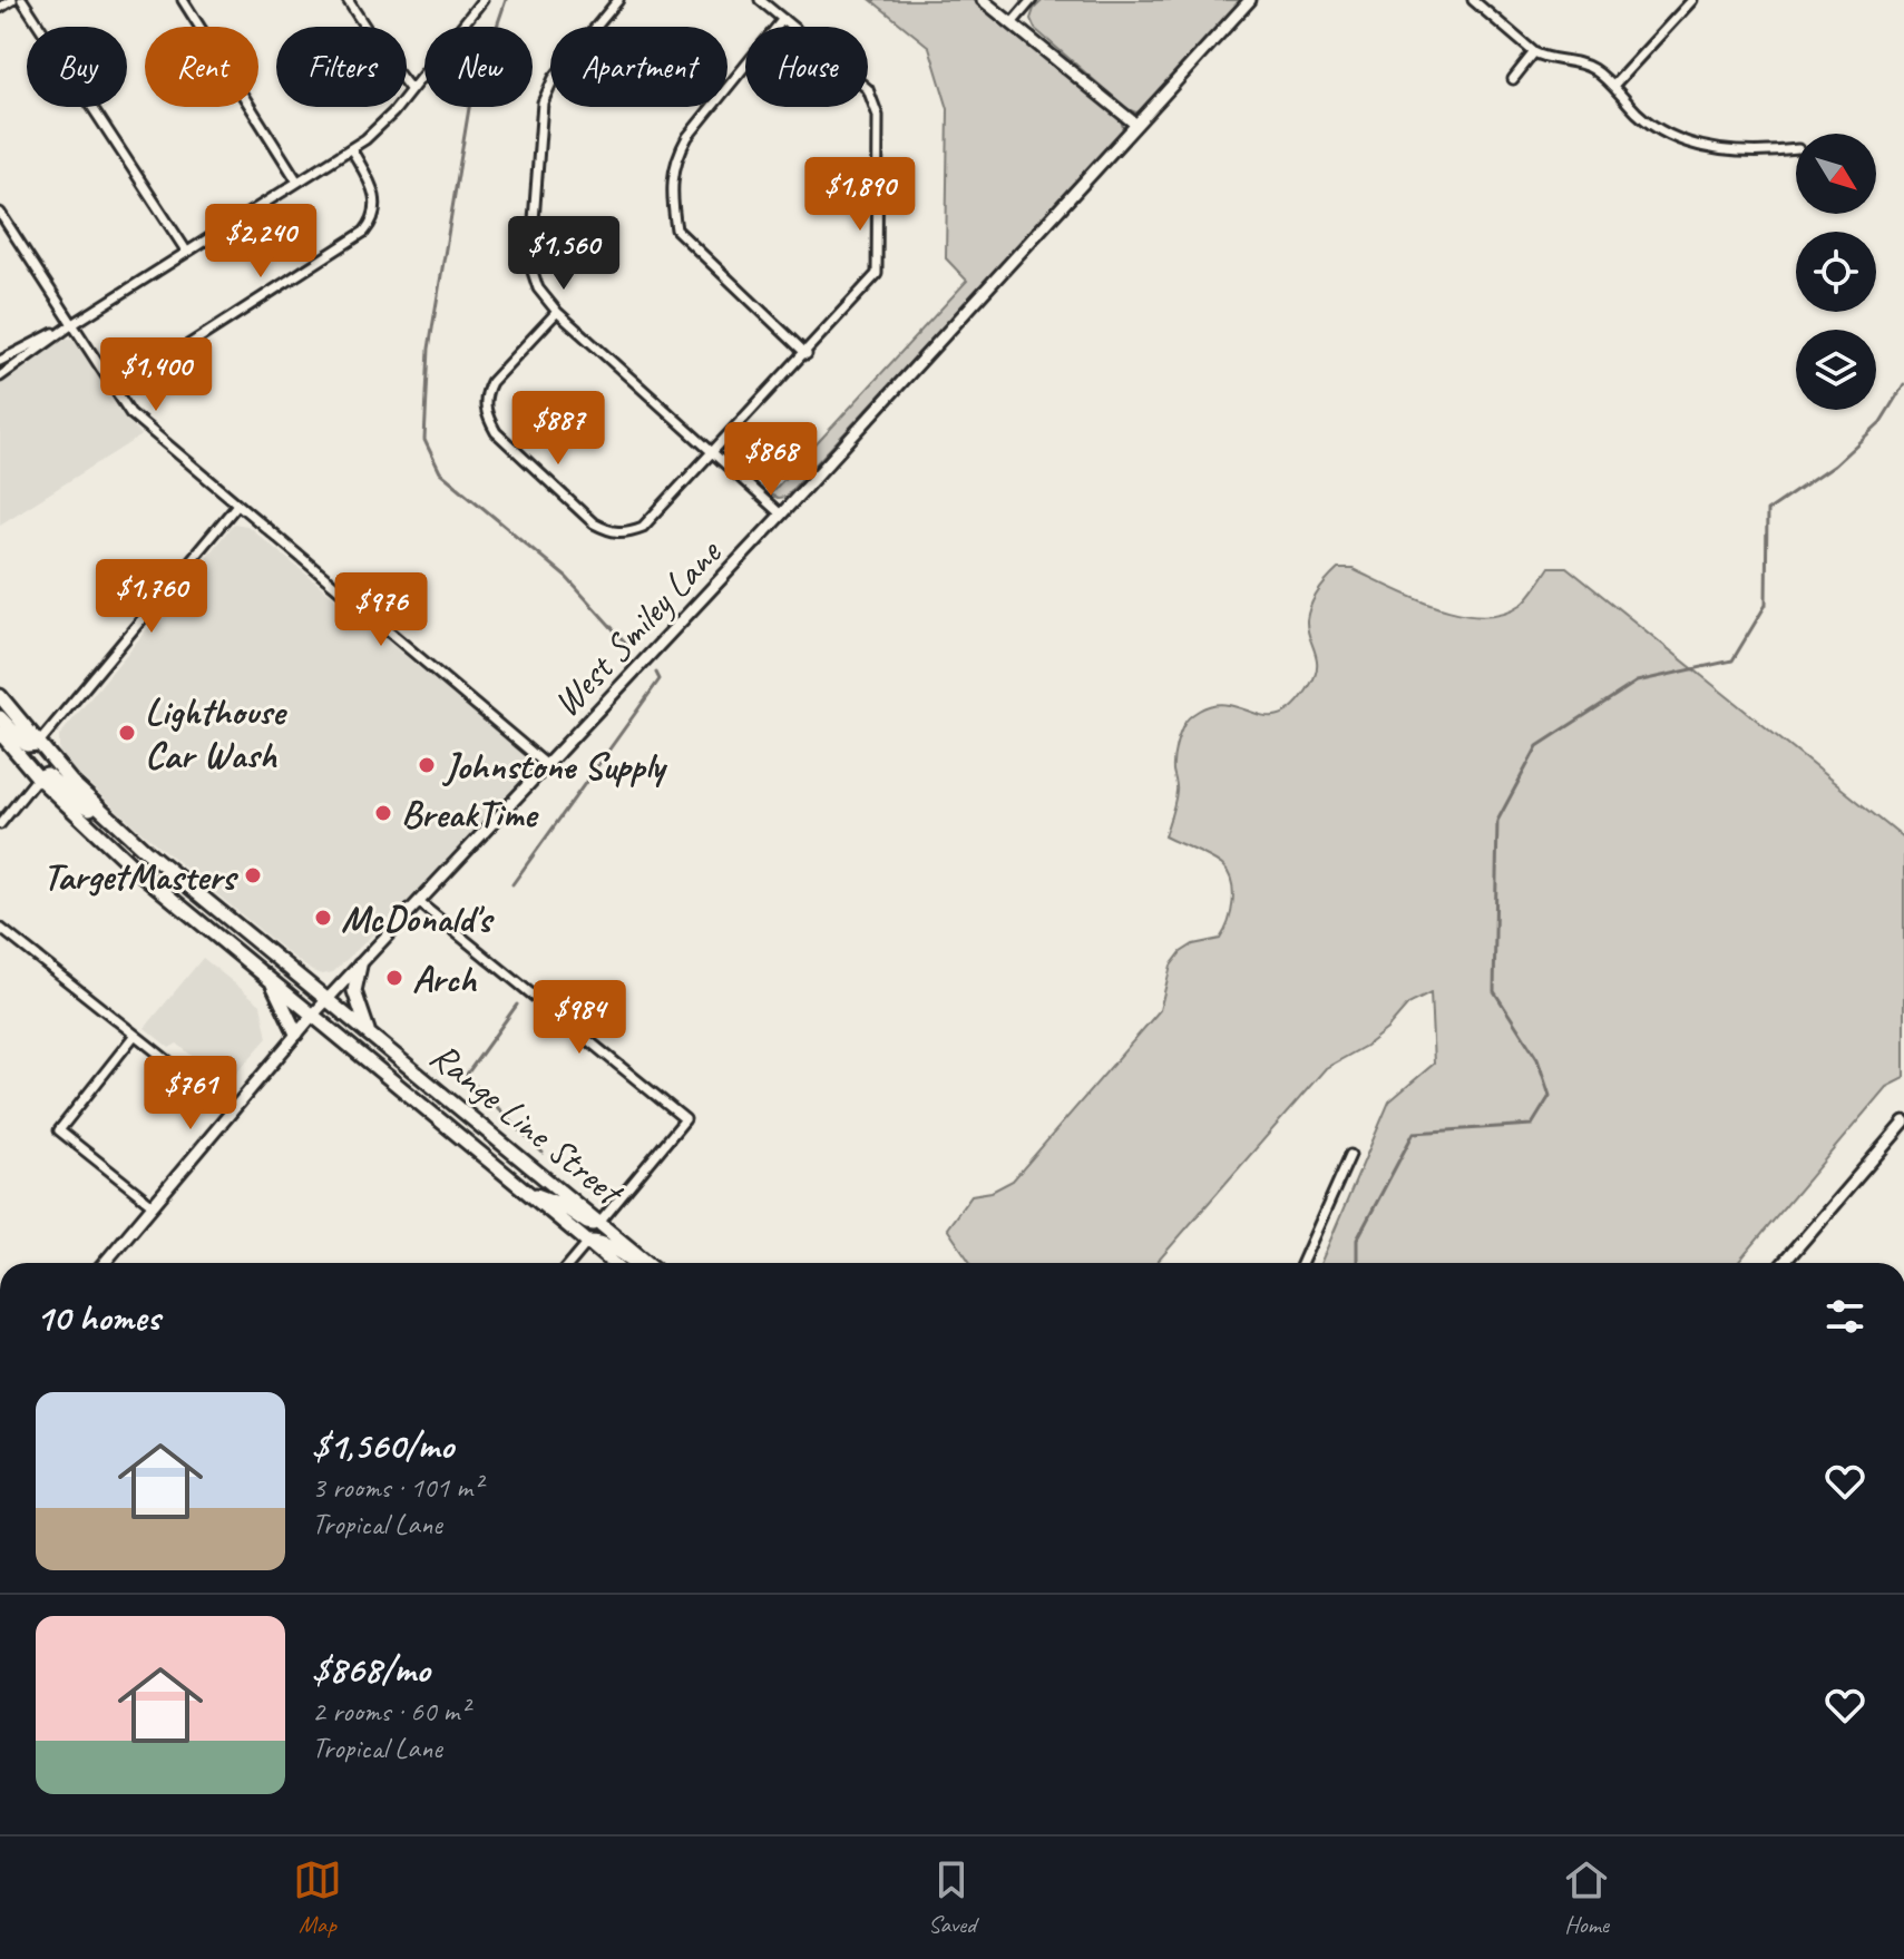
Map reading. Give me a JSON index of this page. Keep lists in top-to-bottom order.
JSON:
{
  "streets": {
    "main road": ["Range Line Street"],
    "street": ["West Smiley Lane"]
  },
  "crossings": [
    ["West Smiley Lane", "Range Line Street"]
  ],
  "places": [
    "Lighthouse Car Wash",
    "Johnstone Supply",
    "BreakTime",
    "TargetMasters",
    "McDonald's",
    "Arch"
  ],
  "north": "bottom right",
  "page": {
    "chip": [
      "Buy",
      "Rent",
      "Filters",
      "New",
      "Apartment",
      "House"
    ],
    "price": [
      "$1,890",
      "$2,240",
      "$1,560",
      "$1,400",
      "$887",
      "$868",
      "$1,760",
      "$976",
      "$984",
      "$761"
    ],
    "heading": "10 homes",
    "list": [
      {
        "name": "$1,560/mo",
        "note": "3 rooms · 101 m² · Tropical Lane"
      },
      {
        "name": "$868/mo",
        "note": "2 rooms · 60 m² · Tropical Lane"
      }
    ],
    "tabs": ["Map", "Saved", "Home"]
  }
}
